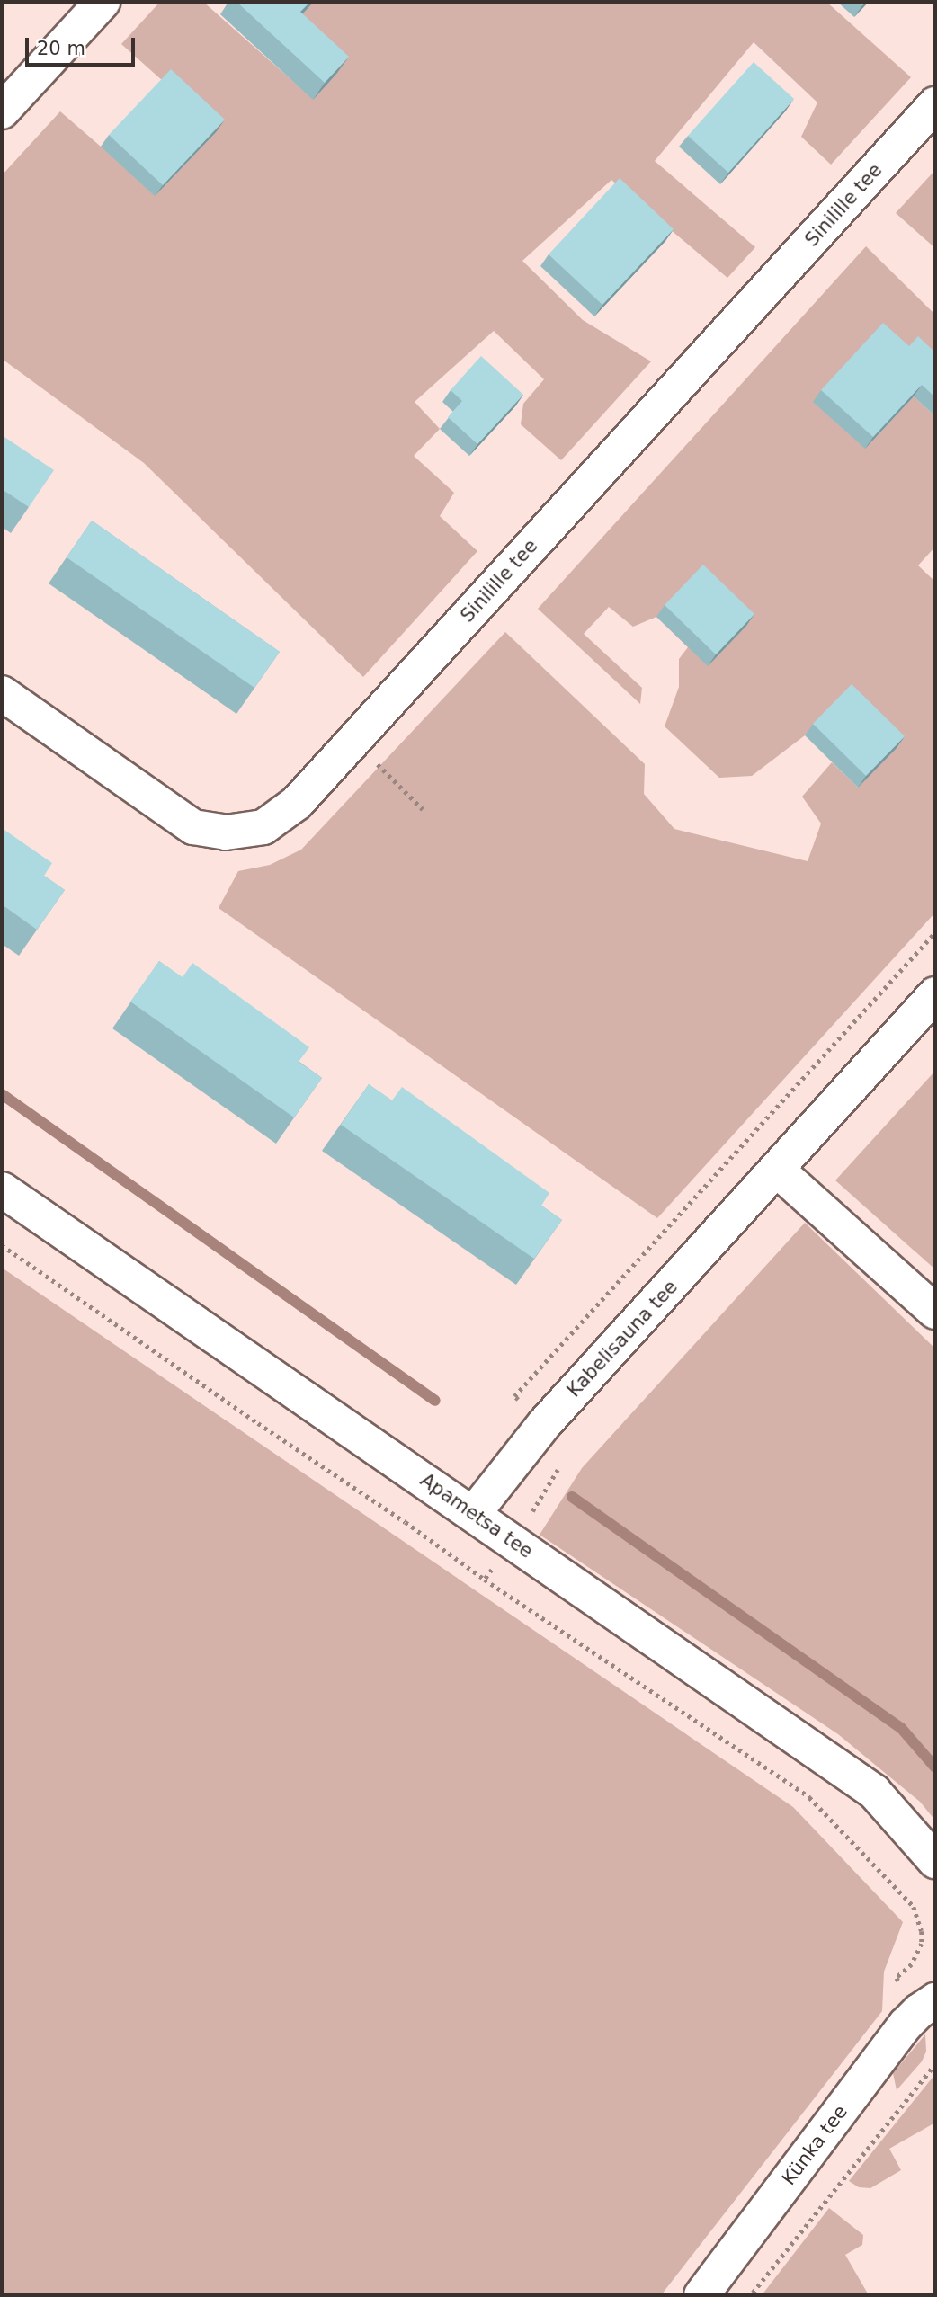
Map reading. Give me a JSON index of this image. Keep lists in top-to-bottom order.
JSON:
{
  "streets": {
    "street": [
      "Sinilille tee",
      "Kabelisauna tee",
      "Apametsa tee",
      "Künka tee"
    ]
  },
  "crossings": [
    ["Kabelisauna tee", "Apametsa tee"]
  ],
  "scale_bar": "20 m"
}
